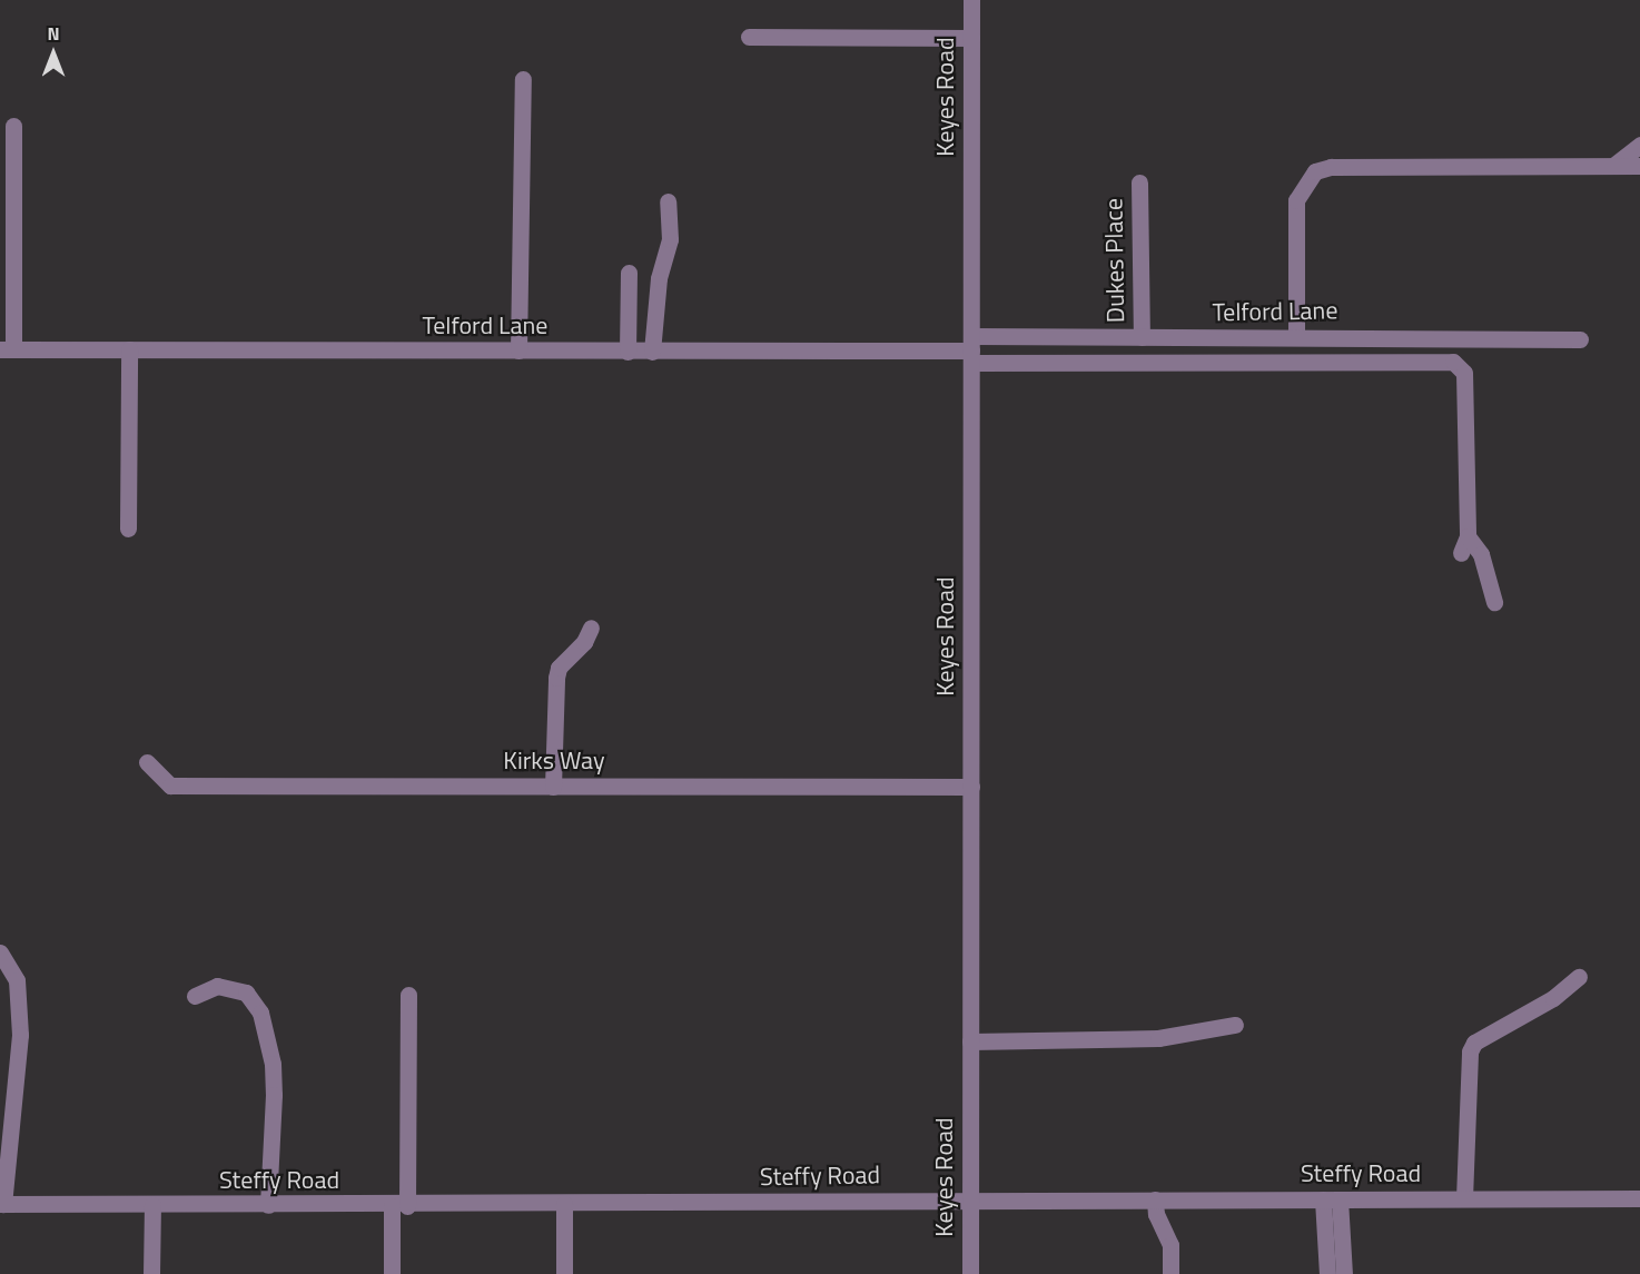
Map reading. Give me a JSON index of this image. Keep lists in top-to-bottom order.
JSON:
{
  "streets": {
    "street": [
      "Keyes Road",
      "Dukes Place",
      "Telford Lane",
      "Kirks Way",
      "Steffy Road"
    ]
  },
  "crossings": [
    ["Keyes Road", "Telford Lane"],
    ["Keyes Road", "Kirks Way"],
    ["Keyes Road", "Steffy Road"],
    ["Dukes Place", "Telford Lane"]
  ],
  "north": "top"
}
